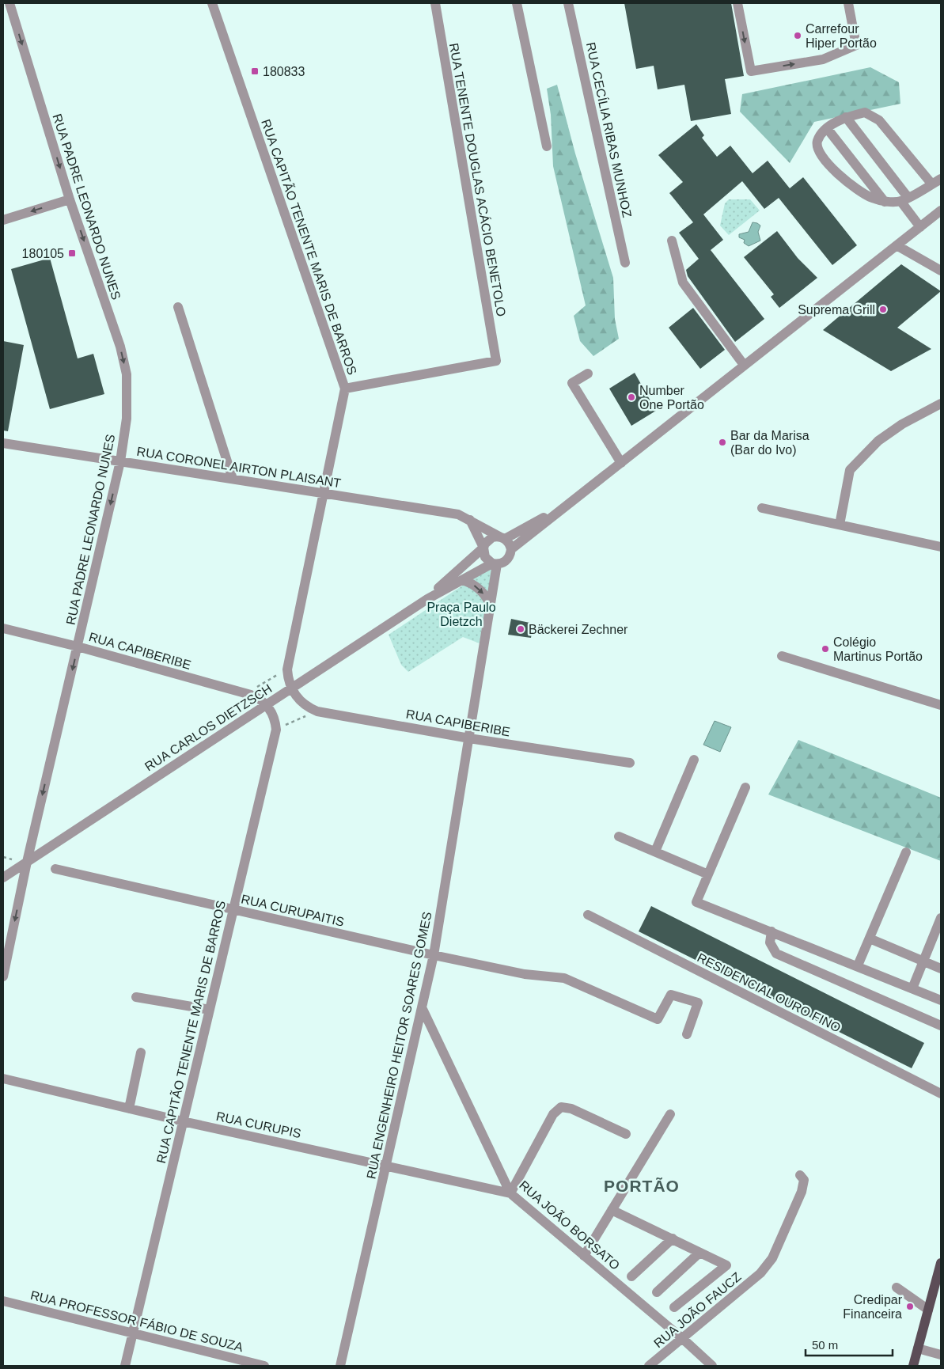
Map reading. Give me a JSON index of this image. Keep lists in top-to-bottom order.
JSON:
{
  "streets": {
    "street": [
      "RUA CECÍLIA RIBAS MUNHOZ",
      "RUA TENENTE DOUGLAS ACÁCIO BENETOLO",
      "RUA PADRE LEONARDO NUNES",
      "RUA CAPITÃO TENENTE MARIS DE BARROS",
      "RUA CORONEL AIRTON PLAISANT",
      "RUA CAPIBERIBE",
      "RUA CARLOS DIETZSCH",
      "RUA CURUPAITIS",
      "RESIDENCIAL OURO FINO",
      "RUA ENGENHEIRO HEITOR SOARES GOMES",
      "RUA CURUPIS",
      "RUA JOÃO BORSATO",
      "RUA JOÃO FAUCZ",
      "RUA PROFESSOR FÁBIO DE SOUZA"
    ]
  },
  "crossings": [
    ["RUA TENENTE DOUGLAS ACÁCIO BENETOLO", "RUA CAPITÃO TENENTE MARIS DE BARROS"],
    ["RUA PADRE LEONARDO NUNES", "RUA CORONEL AIRTON PLAISANT"],
    ["RUA PADRE LEONARDO NUNES", "RUA CAPIBERIBE"],
    ["RUA PADRE LEONARDO NUNES", "RUA CARLOS DIETZSCH"],
    ["RUA CAPITÃO TENENTE MARIS DE BARROS", "RUA CORONEL AIRTON PLAISANT"],
    ["RUA CAPITÃO TENENTE MARIS DE BARROS", "RUA CAPIBERIBE"],
    ["RUA CAPITÃO TENENTE MARIS DE BARROS", "RUA CARLOS DIETZSCH"],
    ["RUA CAPITÃO TENENTE MARIS DE BARROS", "RUA CURUPAITIS"],
    ["RUA CAPITÃO TENENTE MARIS DE BARROS", "RUA CURUPIS"],
    ["RUA CAPITÃO TENENTE MARIS DE BARROS", "RUA PROFESSOR FÁBIO DE SOUZA"],
    ["RUA CORONEL AIRTON PLAISANT", "RUA CARLOS DIETZSCH"],
    ["RUA CORONEL AIRTON PLAISANT", "RUA ENGENHEIRO HEITOR SOARES GOMES"],
    ["RUA CAPIBERIBE", "RUA CARLOS DIETZSCH"],
    ["RUA CAPIBERIBE", "RUA ENGENHEIRO HEITOR SOARES GOMES"],
    ["RUA CARLOS DIETZSCH", "RUA ENGENHEIRO HEITOR SOARES GOMES"],
    ["RUA CURUPAITIS", "RUA ENGENHEIRO HEITOR SOARES GOMES"],
    ["RUA ENGENHEIRO HEITOR SOARES GOMES", "RUA CURUPIS"],
    ["RUA ENGENHEIRO HEITOR SOARES GOMES", "RUA JOÃO BORSATO"],
    ["RUA CURUPIS", "RUA JOÃO BORSATO"],
    ["RUA JOÃO BORSATO", "RUA JOÃO FAUCZ"]
  ],
  "one_way": ["RUA PADRE LEONARDO NUNES"],
  "districts": ["PORTÃO"],
  "parks": ["Praça Paulo Dietzch"],
  "places": {
    "other": [
      "Carrefour Hiper Portão",
      "Suprema Grill",
      "Number One Portão",
      "Bar da Marisa (Bar do Ivo)",
      "Bäckerei Zechner",
      "Colégio Martinus Portão",
      "Credipar Financeira"
    ],
    "transit": ["180833", "180105"]
  },
  "scale_bar": "50 m"
}
